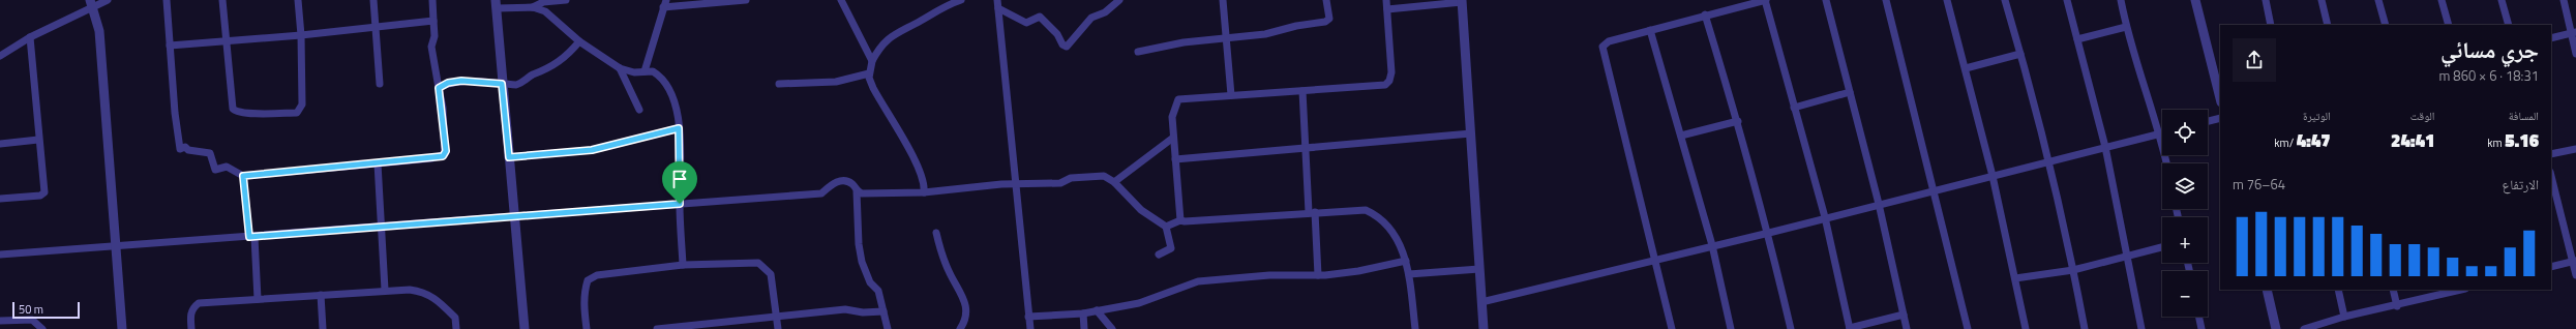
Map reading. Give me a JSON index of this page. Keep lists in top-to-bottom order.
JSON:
{
  "scale_bar": "50 m",
  "page": {
    "heading": ["جري مسائي", "18:31 · 6 × 860 m"],
    "stats": [
      ["المسافة", "5.16 km"],
      ["الوقت", "24:41"],
      ["الوتيرة", "4:47 /km"]
    ],
    "map_buttons": ["+", "−"],
    "chart": ["الارتفاع", "64–76 m"],
    "scale": "50 m"
  }
}
